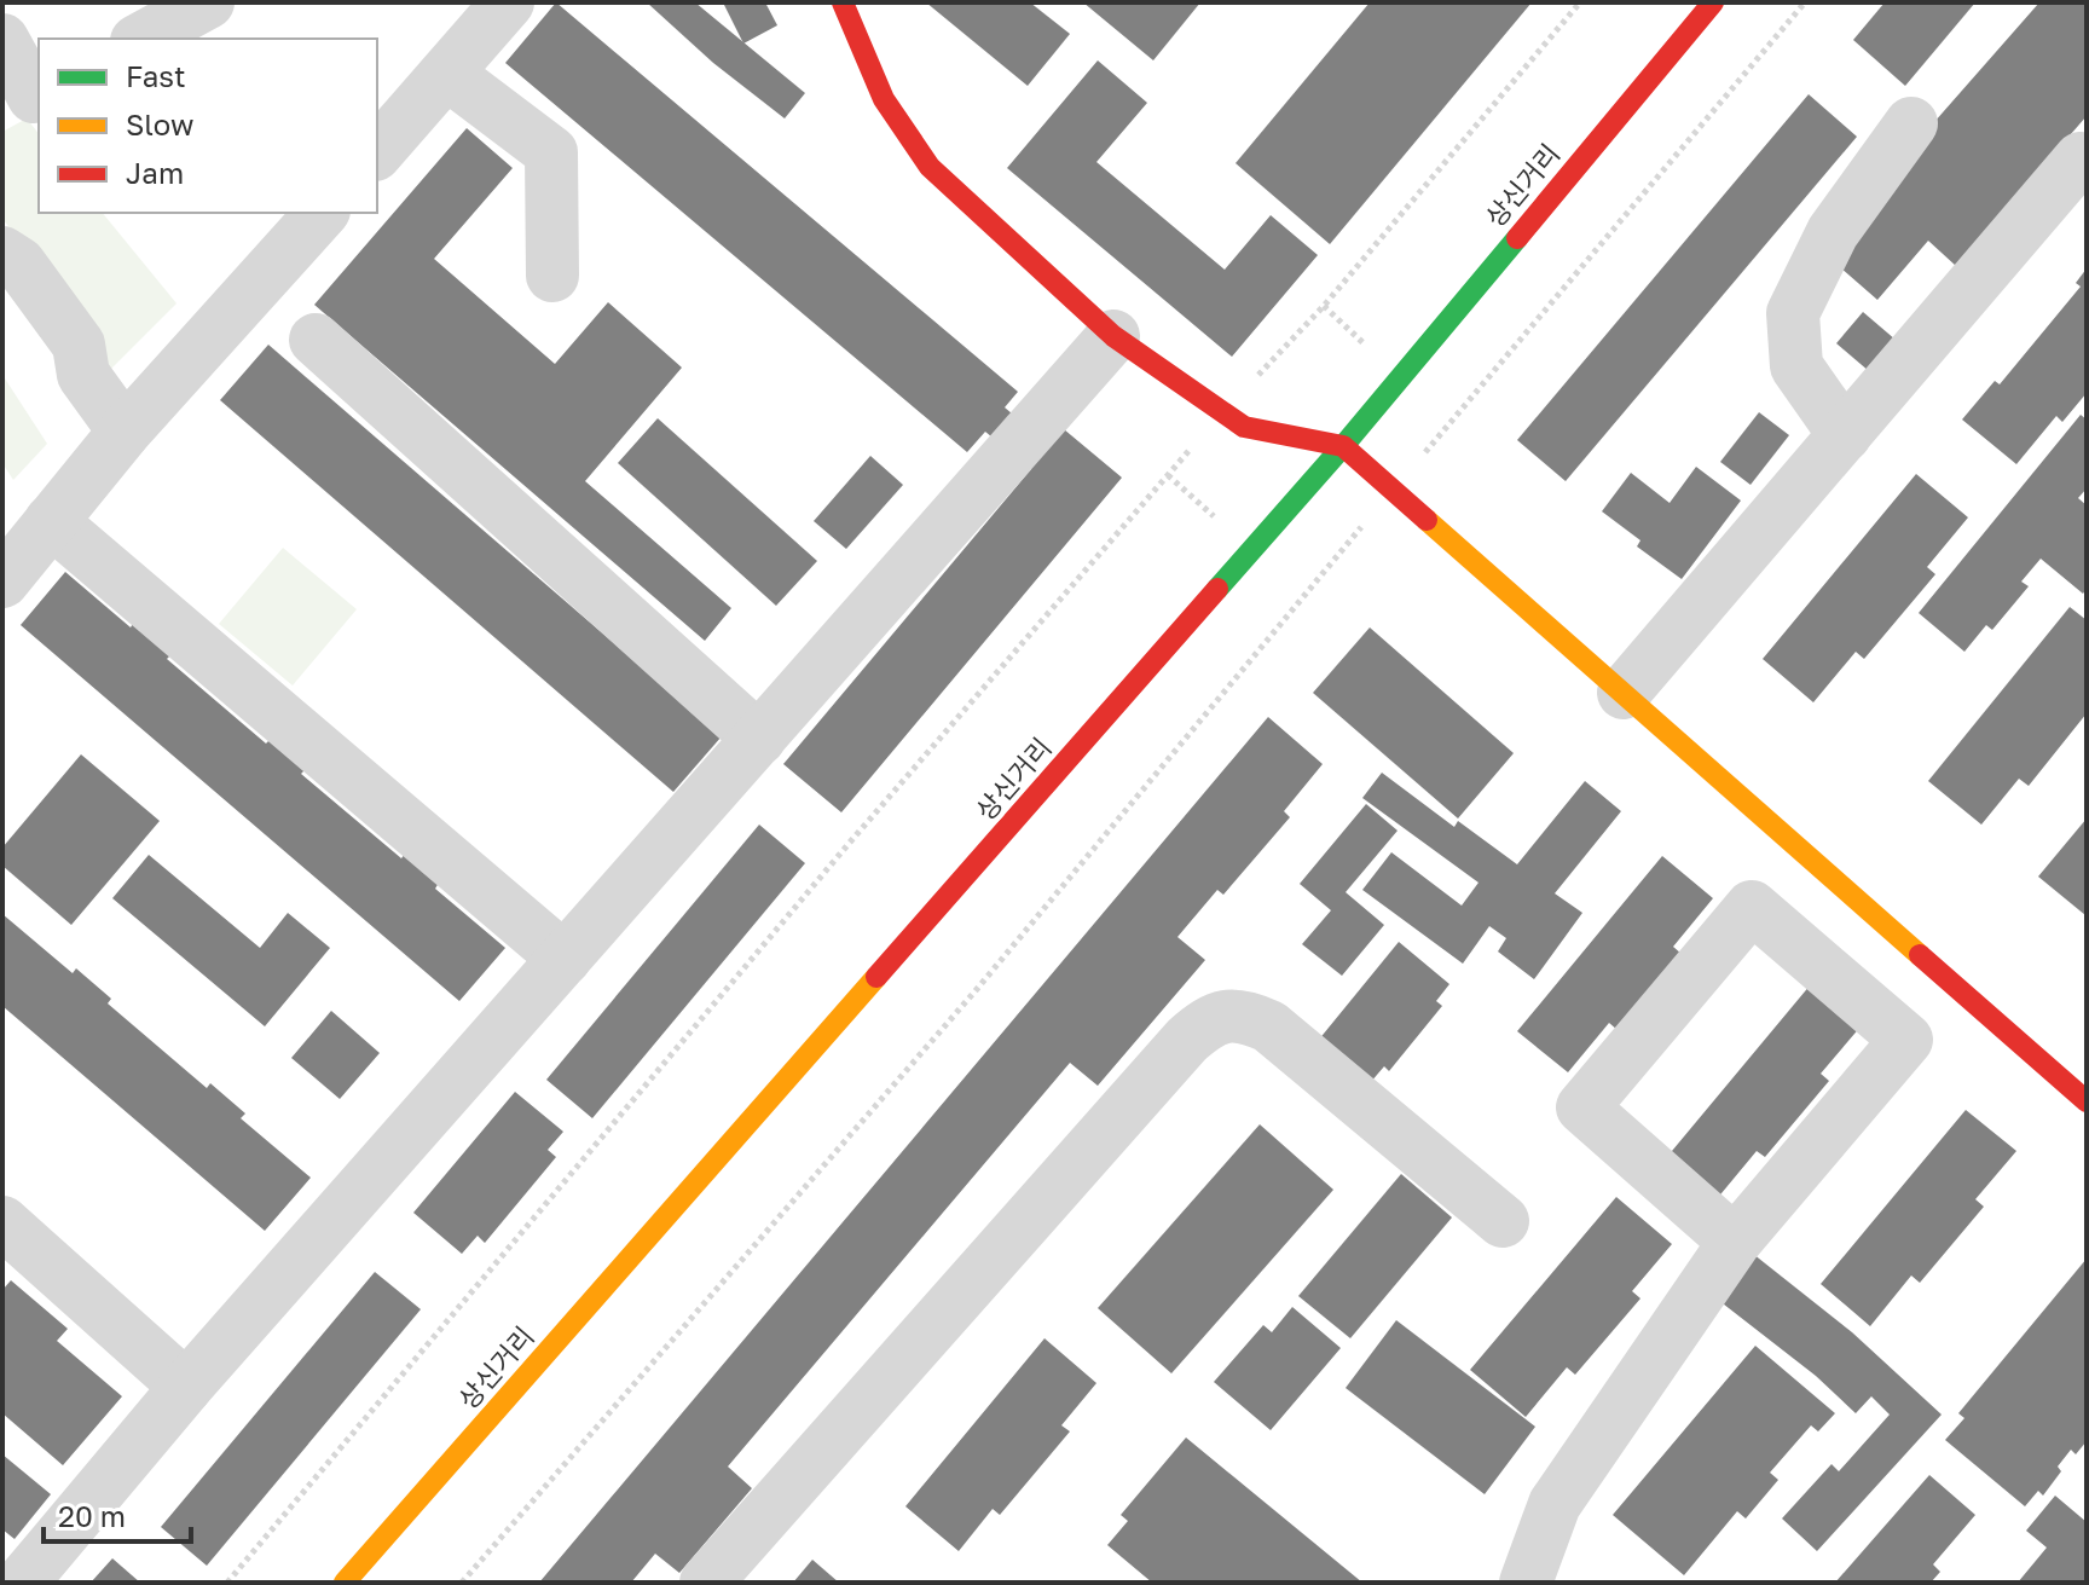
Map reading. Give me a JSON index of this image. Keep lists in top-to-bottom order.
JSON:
{
  "streets": {
    "main road": ["상신거리"]
  },
  "legend": ["Fast", "Slow", "Jam"],
  "scale_bar": "20 m"
}
